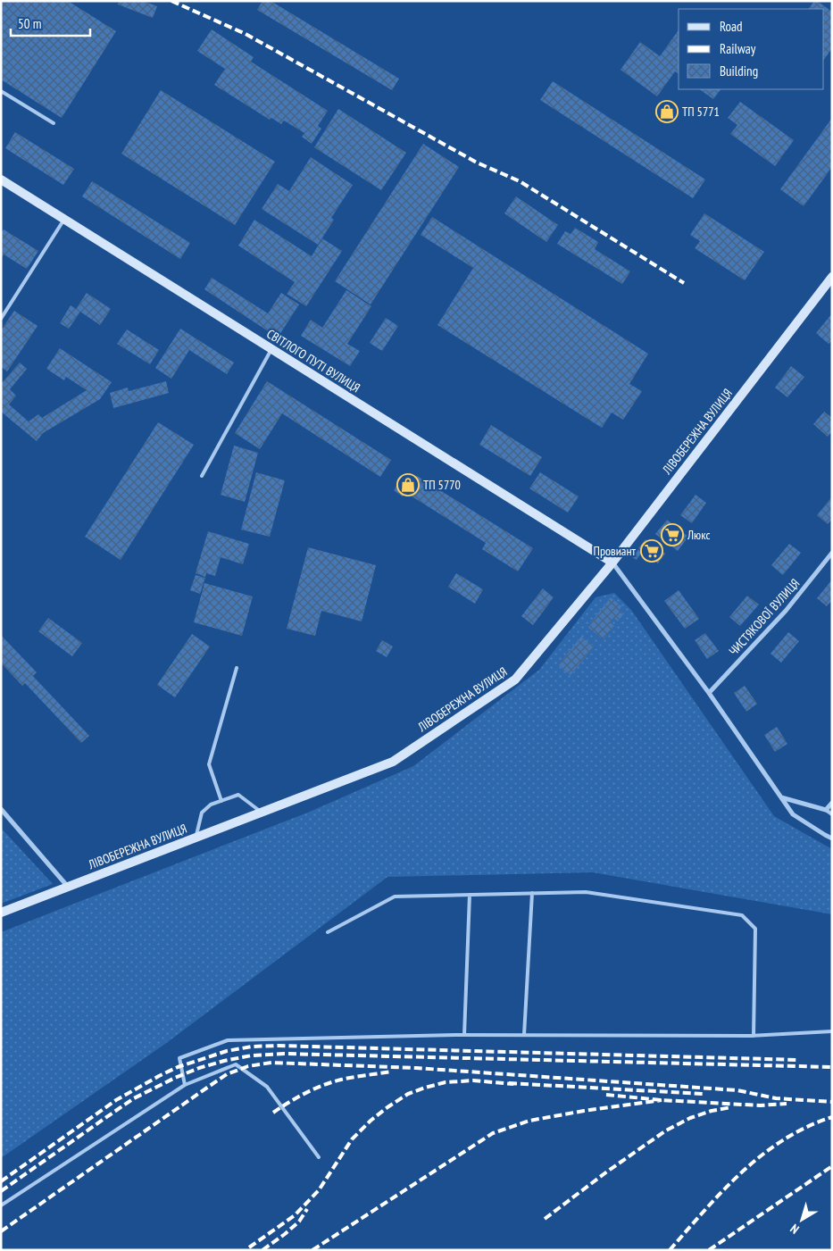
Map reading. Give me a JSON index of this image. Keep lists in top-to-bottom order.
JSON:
{
  "streets": {
    "main road": ["СВІТЛОГО ПУТІ ВУЛИЦЯ", "ЛІВОБЕРЕЖНА ВУЛИЦЯ"],
    "street": ["ЧИСТЯКОВОЇ ВУЛИЦЯ"]
  },
  "crossings": [
    ["СВІТЛОГО ПУТІ ВУЛИЦЯ", "ЛІВОБЕРЕЖНА ВУЛИЦЯ"]
  ],
  "places": {
    "shop": ["ТП 5771", "ТП 5770"],
    "supermarket": ["Люкс", "Провиант"]
  },
  "legend": ["Road", "Railway", "Building"],
  "scale_bar": "50 m",
  "north": "bottom left"
}
